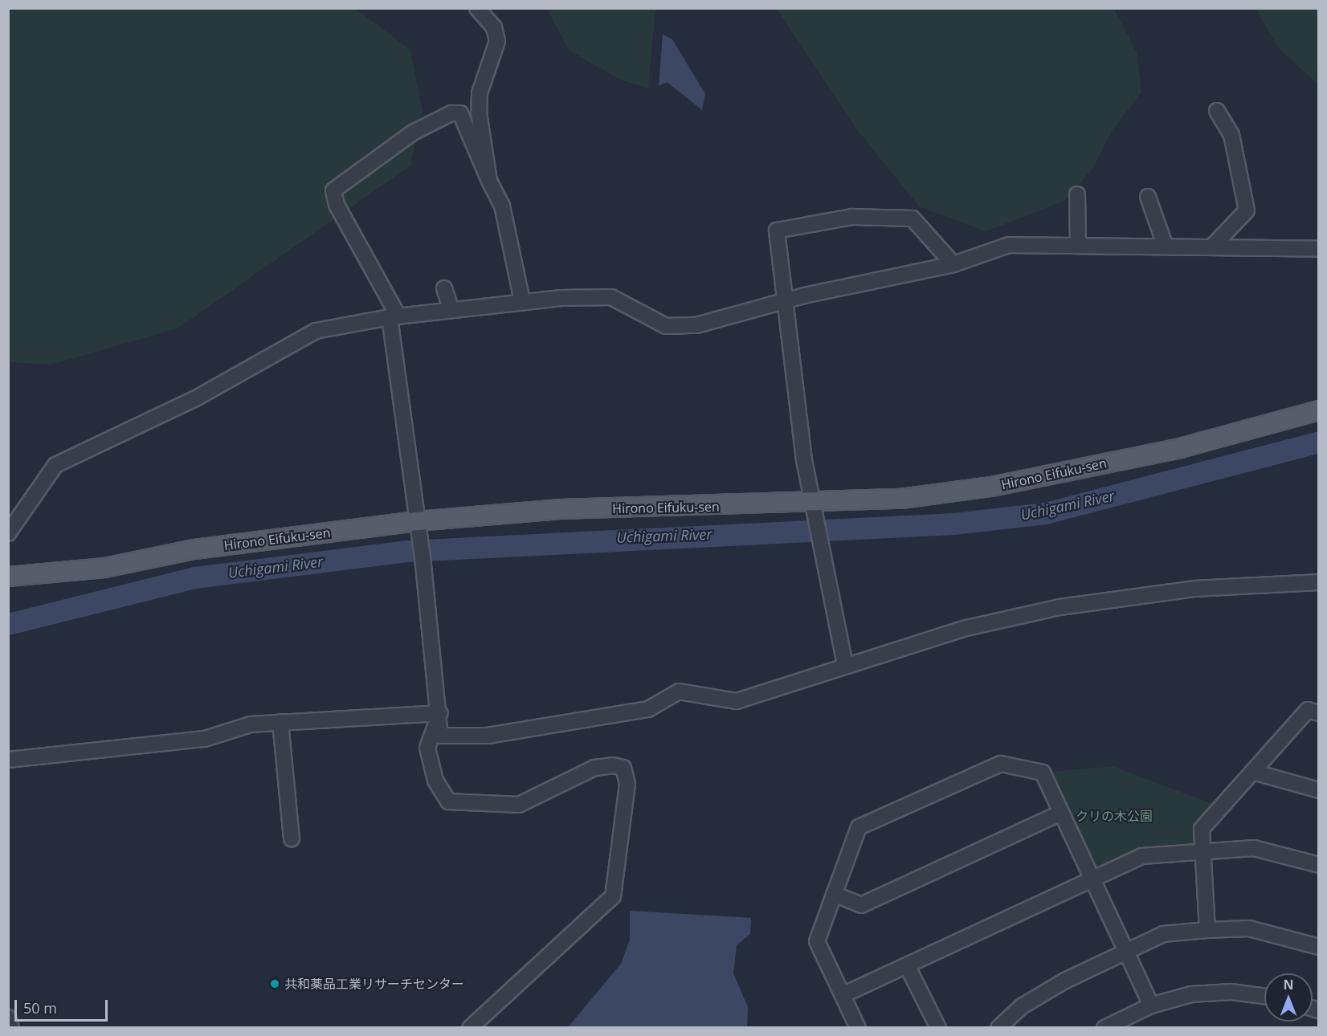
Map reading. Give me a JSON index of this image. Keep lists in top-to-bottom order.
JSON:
{
  "streets": {
    "main road": ["Hirono Eifuku-sen"]
  },
  "water": ["Uchigami River"],
  "parks": ["クリの木公園"],
  "places": ["共和薬品工業リサーチセンター"],
  "scale_bar": "50 m",
  "north": "top"
}
